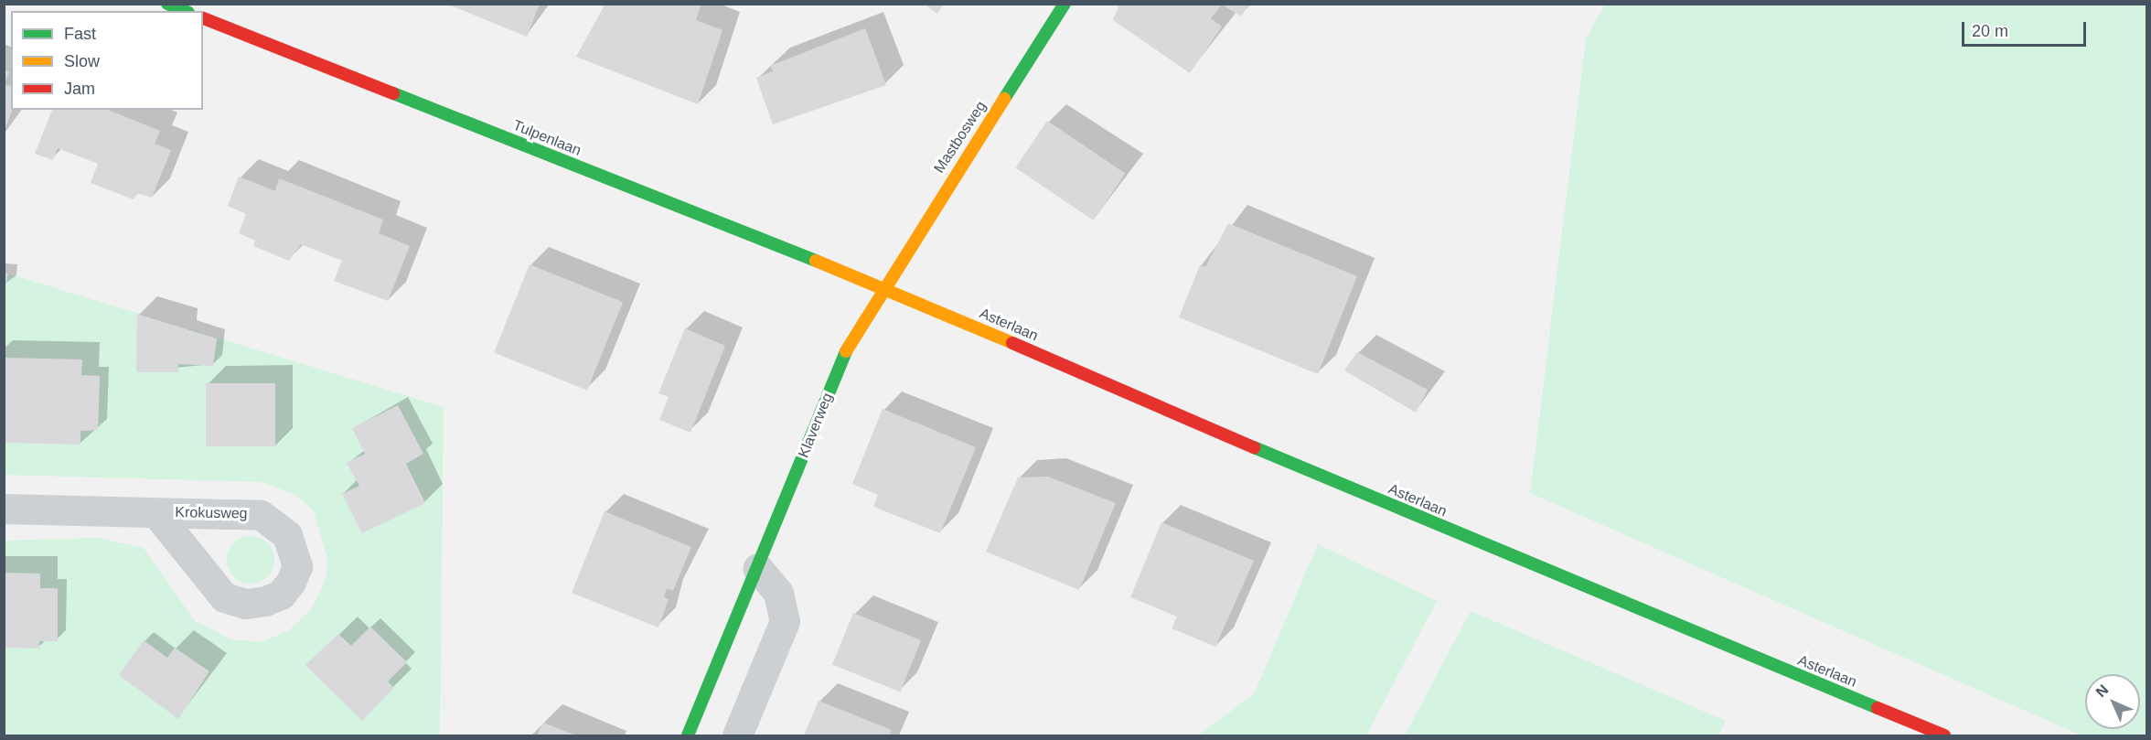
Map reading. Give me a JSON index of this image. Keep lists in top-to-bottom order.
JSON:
{
  "streets": {
    "street": [
      "Mastbosweg",
      "Tulpenlaan",
      "Asterlaan",
      "Klaverweg",
      "Krokusweg"
    ]
  },
  "crossings": [
    ["Mastbosweg", "Tulpenlaan"],
    ["Mastbosweg", "Asterlaan"],
    ["Mastbosweg", "Klaverweg"],
    ["Tulpenlaan", "Asterlaan"],
    ["Tulpenlaan", "Klaverweg"],
    ["Asterlaan", "Klaverweg"]
  ],
  "legend": ["Fast", "Slow", "Jam"],
  "scale_bar": "20 m",
  "north": "top left"
}
